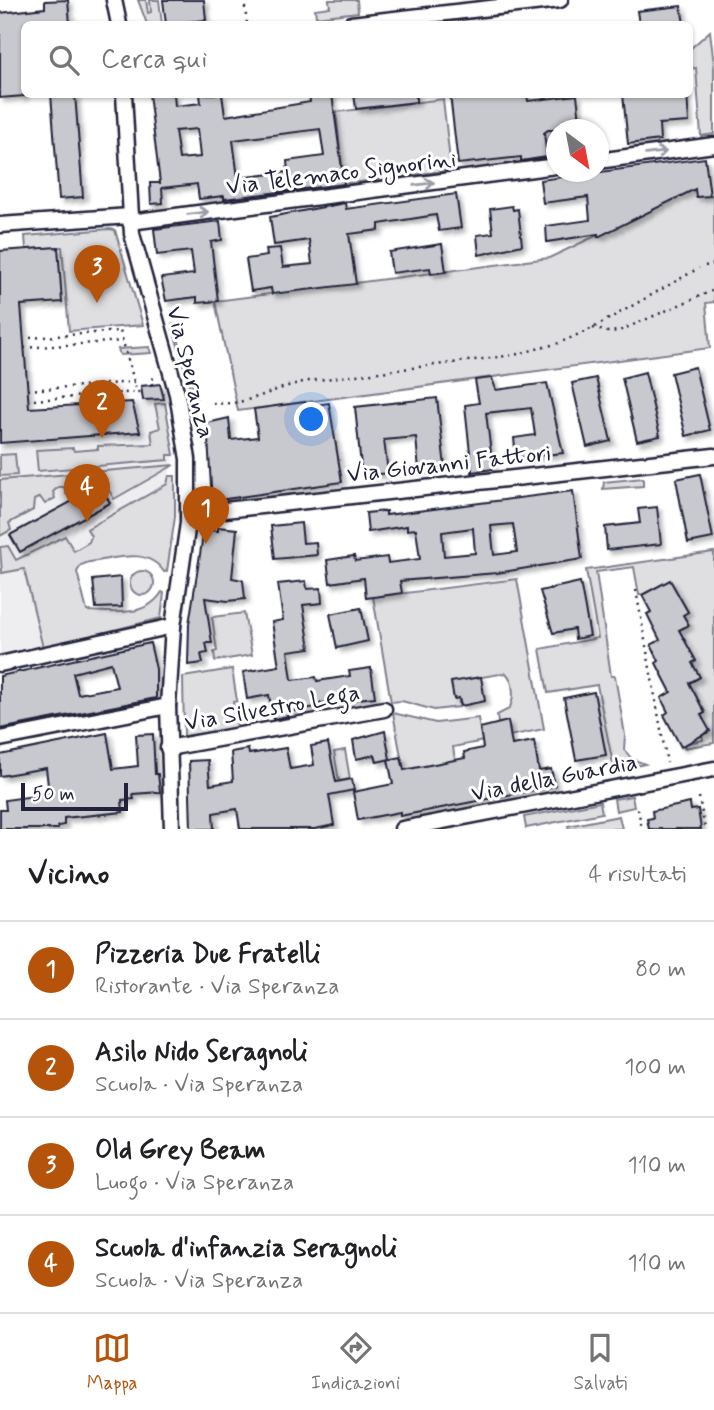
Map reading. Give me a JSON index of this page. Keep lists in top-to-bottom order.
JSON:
{
  "streets": {
    "street": [
      "Via Telemaco Signorini",
      "Via Speranza",
      "Via Giovanni Fattori",
      "Via Silvestro Lega",
      "Via della Guardia"
    ]
  },
  "crossings": [
    ["Via Telemaco Signorini", "Via Speranza"],
    ["Via Speranza", "Via Giovanni Fattori"],
    ["Via Speranza", "Via Silvestro Lega"]
  ],
  "one_way": ["Via Telemaco Signorini"],
  "scale_bar": "50 m",
  "north": "bottom right",
  "page": {
    "search": "Cerca qui",
    "pins": [
      "3",
      "2",
      "4",
      "1"
    ],
    "scale": "50 m",
    "heading": ["Vicino", "4 risultati"],
    "list": [
      {
        "mark": "1",
        "name": "Pizzeria Due Fratelli",
        "note": "Ristorante · Via Speranza",
        "value": "80 m"
      },
      {
        "mark": "2",
        "name": "Asilo Nido Seragnoli",
        "note": "Scuola · Via Speranza",
        "value": "100 m"
      },
      {
        "mark": "3",
        "name": "Old Grey Beam",
        "note": "Luogo · Via Speranza",
        "value": "110 m"
      },
      {
        "mark": "4",
        "name": "Scuola d'infanzia Seragnoli",
        "note": "Scuola · Via Speranza",
        "value": "110 m"
      }
    ],
    "nav": ["Mappa", "Indicazioni", "Salvati"]
  }
}
